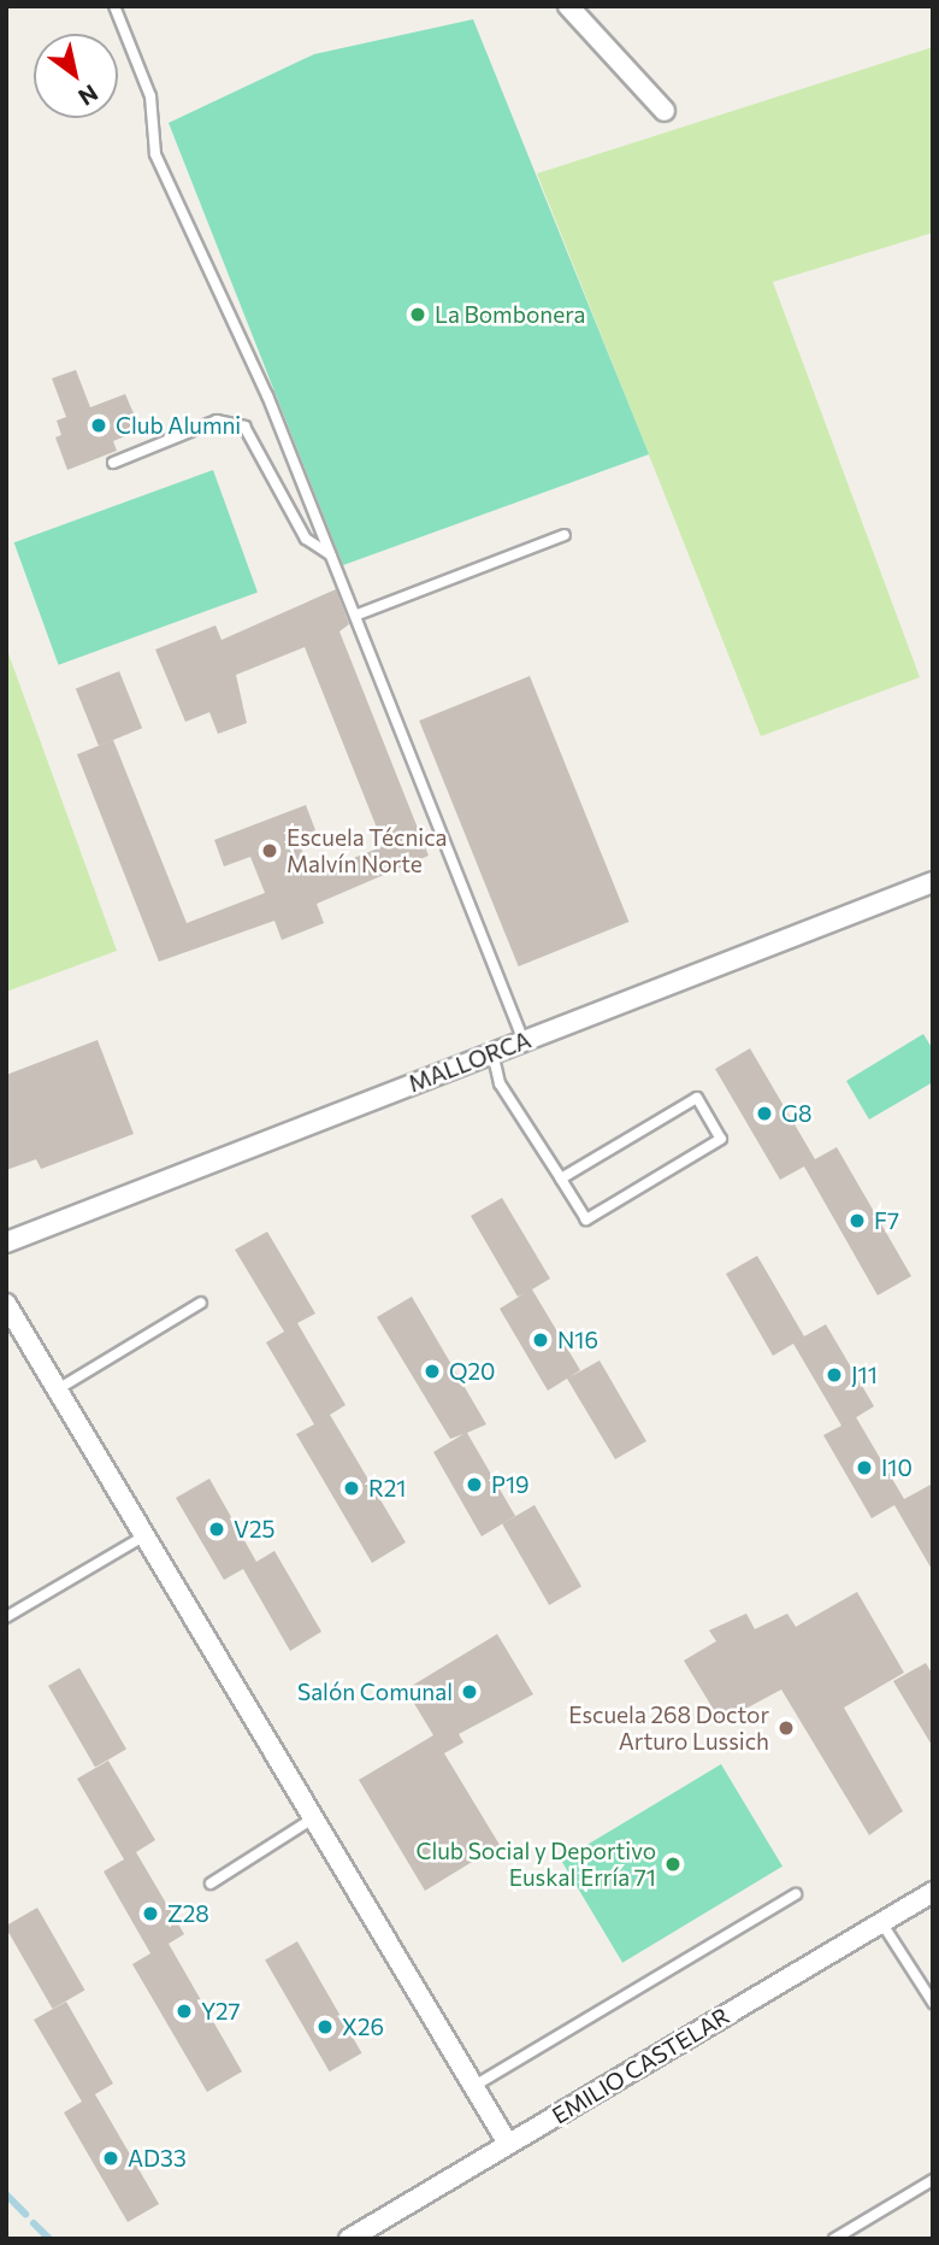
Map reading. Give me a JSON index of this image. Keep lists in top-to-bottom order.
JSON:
{
  "streets": {
    "street": ["MALLORCA", "EMILIO CASTELAR"]
  },
  "places": [
    "La Bombonera",
    "Club Alumni",
    "Escuela Técnica Malvín Norte",
    "G8",
    "F7",
    "N16",
    "Q20",
    "J11",
    "I10",
    "P19",
    "R21",
    "V25",
    "Salón Comunal",
    "Escuela 268 Doctor Arturo Lussich",
    "Club Social y Deportivo Euskal Erría 71",
    "Z28",
    "Y27",
    "X26",
    "AD33"
  ],
  "north": "bottom right"
}
